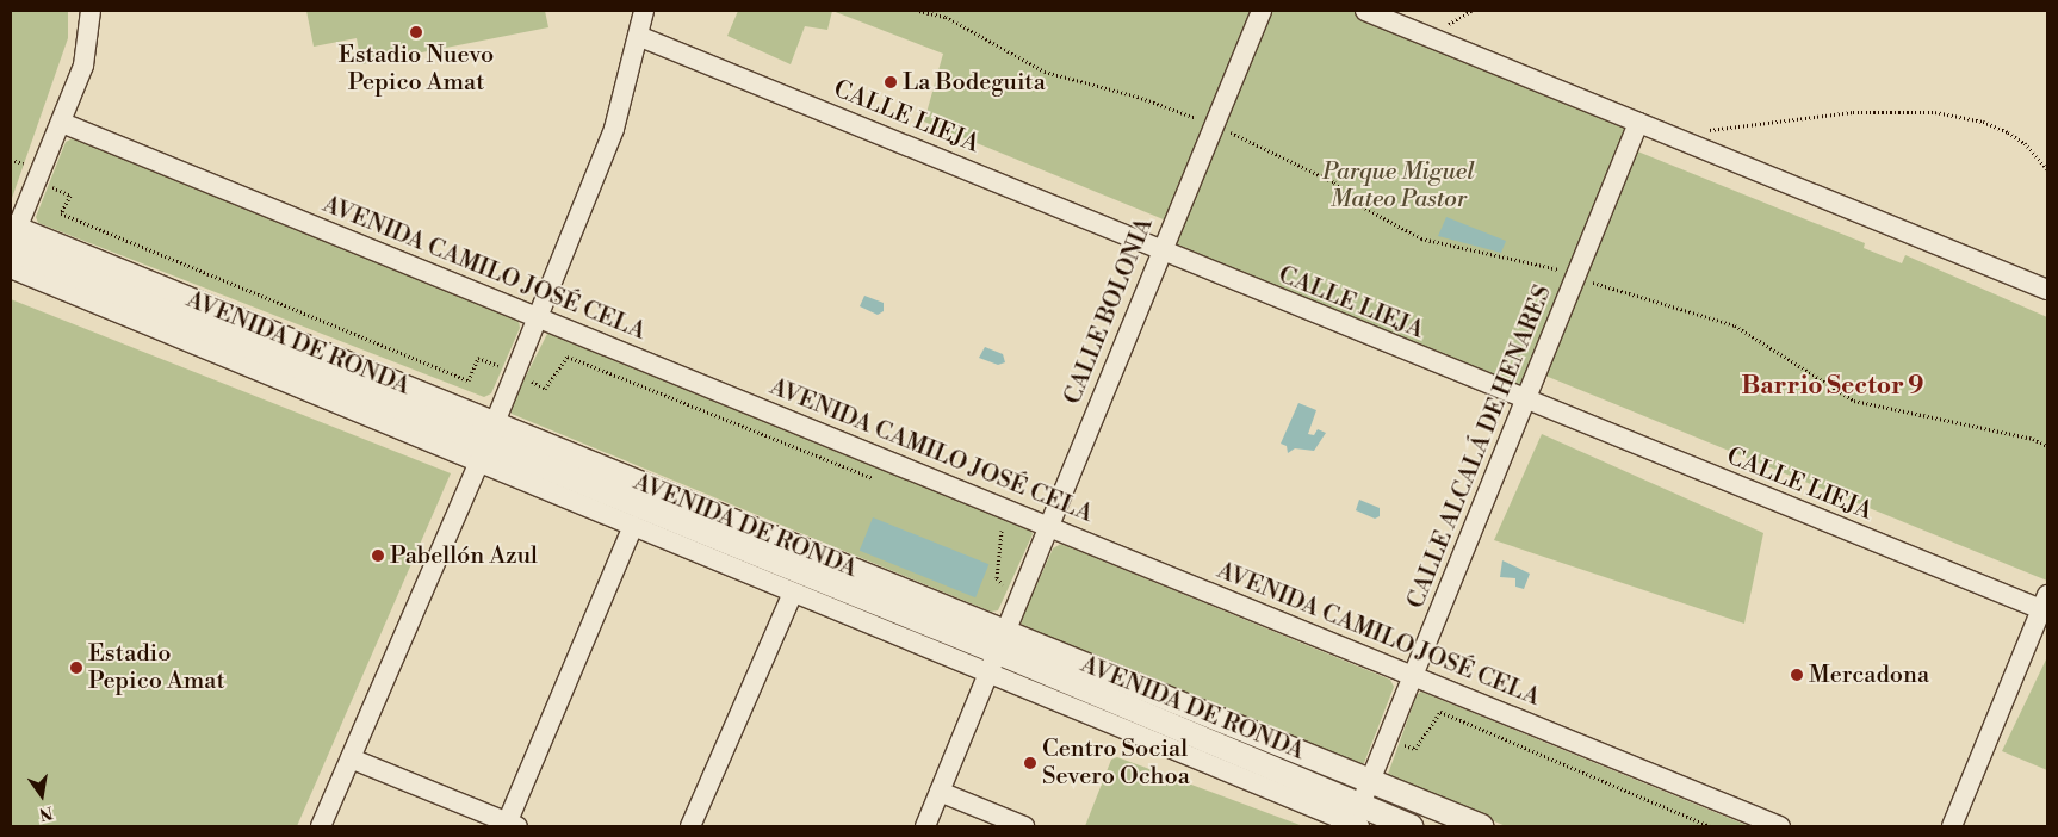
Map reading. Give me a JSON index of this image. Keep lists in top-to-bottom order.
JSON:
{
  "streets": {
    "street": [
      "CALLE LIEJA",
      "AVENIDA CAMILO JOSÉ CELA",
      "CALLE BOLONIA",
      "AVENIDA DE RONDA",
      "CALLE ALCALÁ DE HENARES"
    ]
  },
  "crossings": [
    ["CALLE LIEJA", "CALLE BOLONIA"],
    ["CALLE LIEJA", "CALLE ALCALÁ DE HENARES"],
    ["AVENIDA CAMILO JOSÉ CELA", "CALLE BOLONIA"],
    ["AVENIDA CAMILO JOSÉ CELA", "CALLE ALCALÁ DE HENARES"],
    ["CALLE BOLONIA", "AVENIDA DE RONDA"],
    ["AVENIDA DE RONDA", "CALLE ALCALÁ DE HENARES"]
  ],
  "districts": ["Barrio Sector 9"],
  "parks": ["Parque Miguel Mateo Pastor"],
  "places": [
    "Estadio Nuevo Pepico Amat",
    "La Bodeguita",
    "Pabellón Azul",
    "Estadio Pepico Amat",
    "Mercadona",
    "Centro Social Severo Ochoa"
  ],
  "north": "bottom"
}
